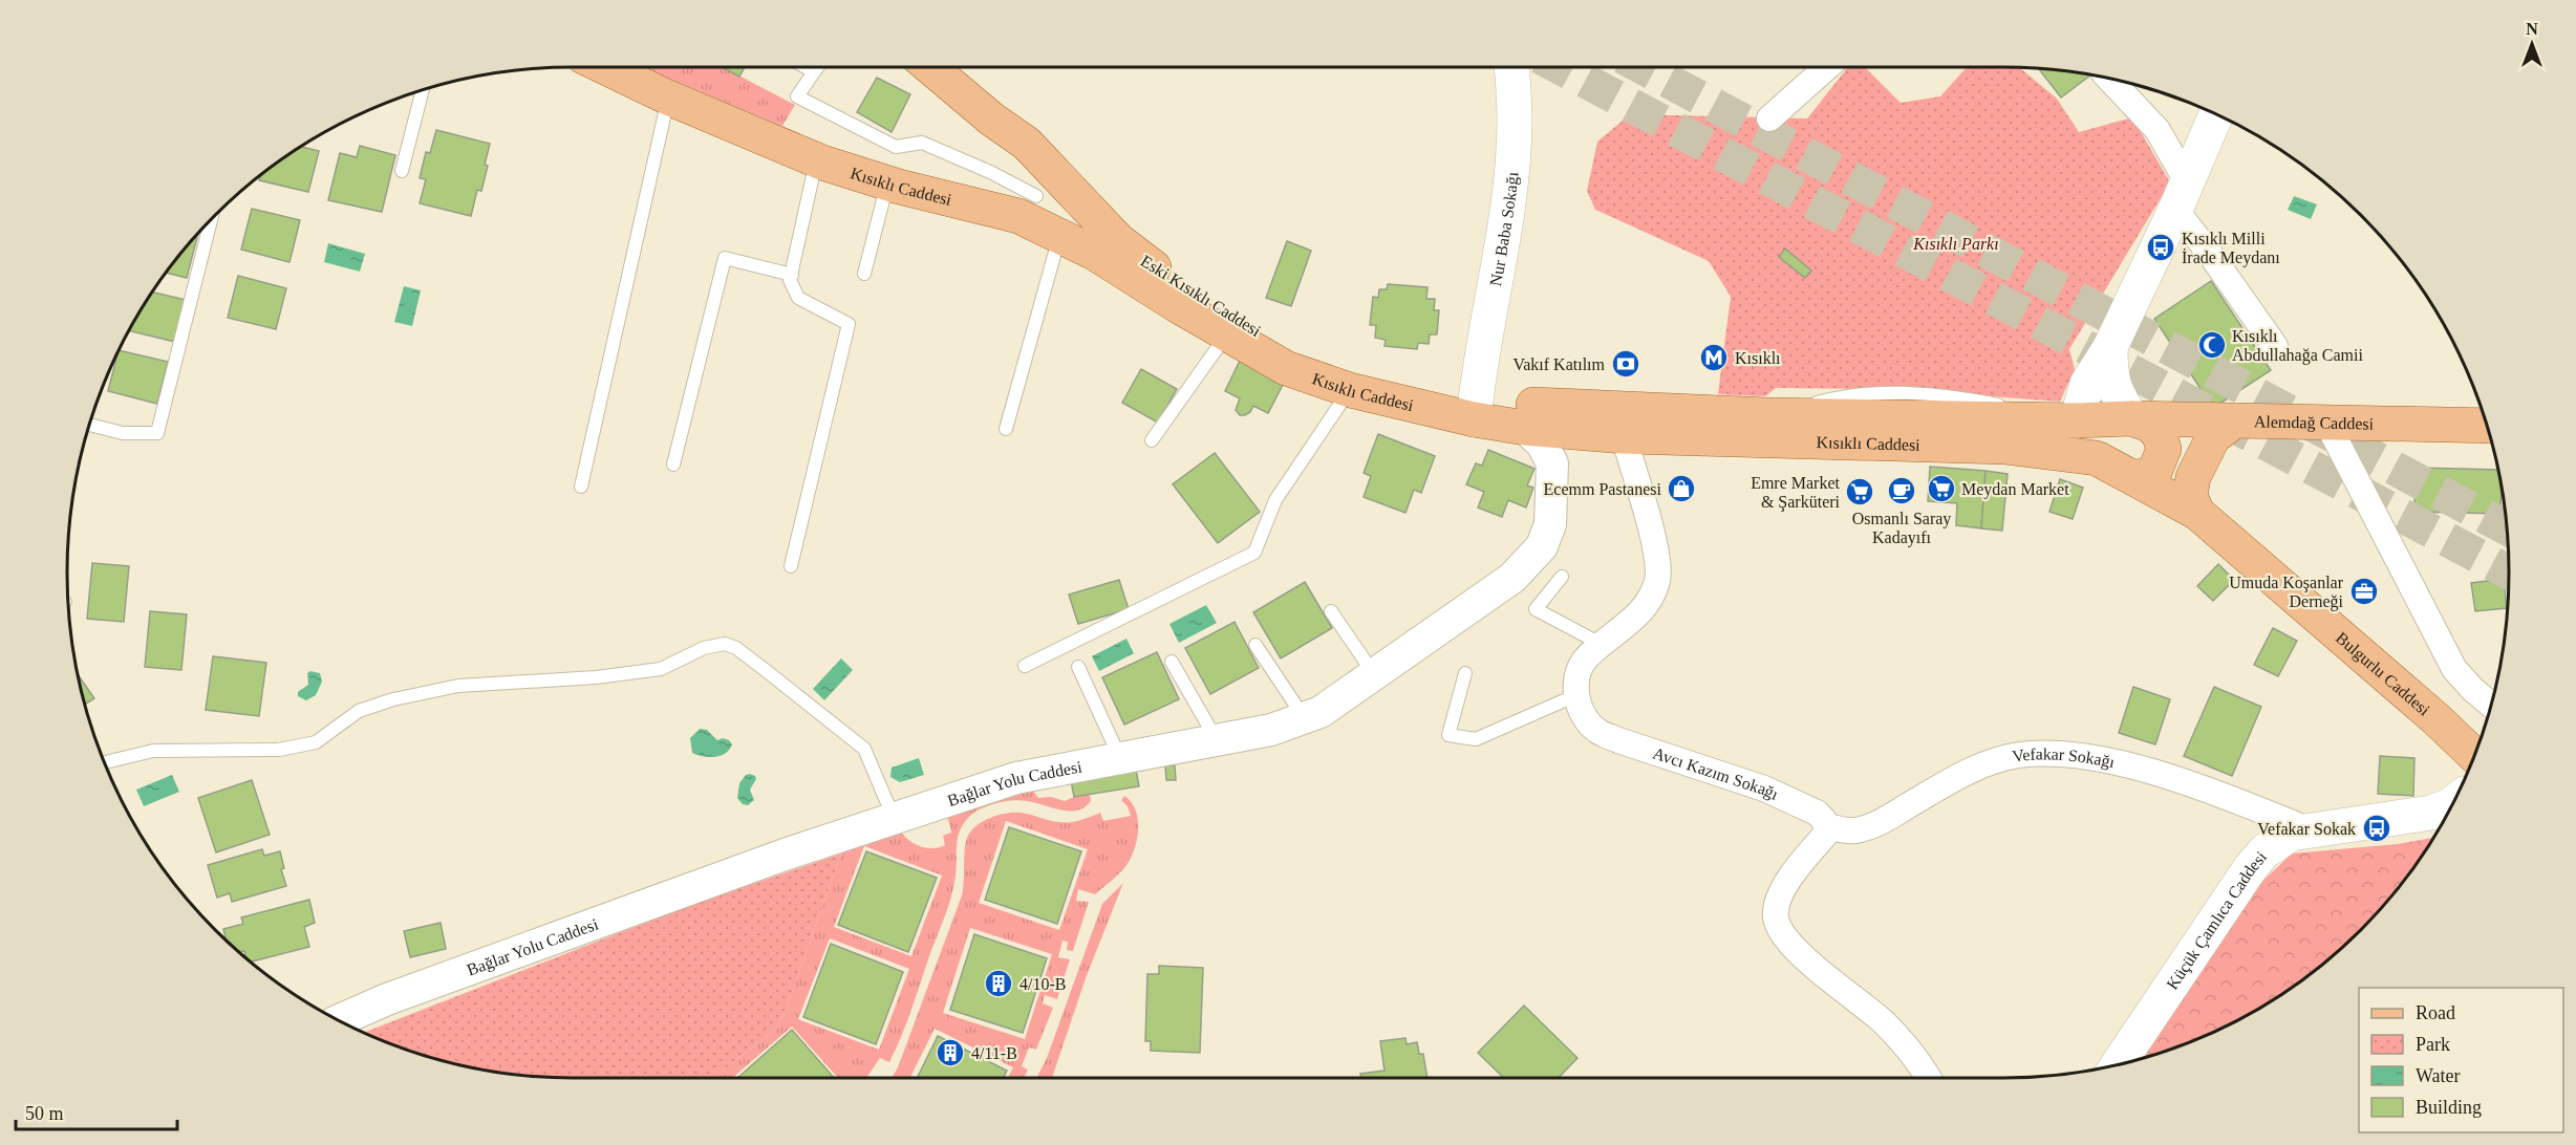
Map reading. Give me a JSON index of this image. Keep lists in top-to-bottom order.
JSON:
{
  "streets": {
    "main road": [
      "Kısıklı Caddesi",
      "Nur Baba Sokağı",
      "Eski Kısıklı Caddesi",
      "Alemdağ Caddesi",
      "Bulgurlu Caddesi",
      "Küçük Çamlıca Caddesi"
    ],
    "street": ["Vefakar Sokağı", "Avcı Kazım Sokağı", "Bağlar Yolu Caddesi"]
  },
  "crossings": [
    ["Kısıklı Caddesi", "Nur Baba Sokağı"],
    ["Kısıklı Caddesi", "Eski Kısıklı Caddesi"],
    ["Kısıklı Caddesi", "Alemdağ Caddesi"],
    ["Kısıklı Caddesi", "Bulgurlu Caddesi"],
    ["Kısıklı Caddesi", "Bağlar Yolu Caddesi"],
    ["Nur Baba Sokağı", "Eski Kısıklı Caddesi"],
    ["Vefakar Sokağı", "Avcı Kazım Sokağı"],
    ["Vefakar Sokağı", "Küçük Çamlıca Caddesi"]
  ],
  "parks": ["Kısıklı Parkı"],
  "places": {
    "bus stop": ["Kısıklı Milli İrade Meydanı", "Vefakar Sokak"],
    "mosque": ["Kısıklı Abdullahağa Camii"],
    "metro station": ["Kısıklı"],
    "bank": ["Vakıf Katılım"],
    "shop": ["Ecemm Pastanesi"],
    "supermarket": ["Meydan Market", "Emre Market & Şarküteri"],
    "cafe": ["Osmanlı Saray Kadayıfı"],
    "office": ["Umuda Koşanlar Derneği"],
    "building": ["4/10-B", "4/11-B"]
  },
  "legend": [
    "Road",
    "Park",
    "Water",
    "Building"
  ],
  "scale_bar": "50 m",
  "north": "top"
}
